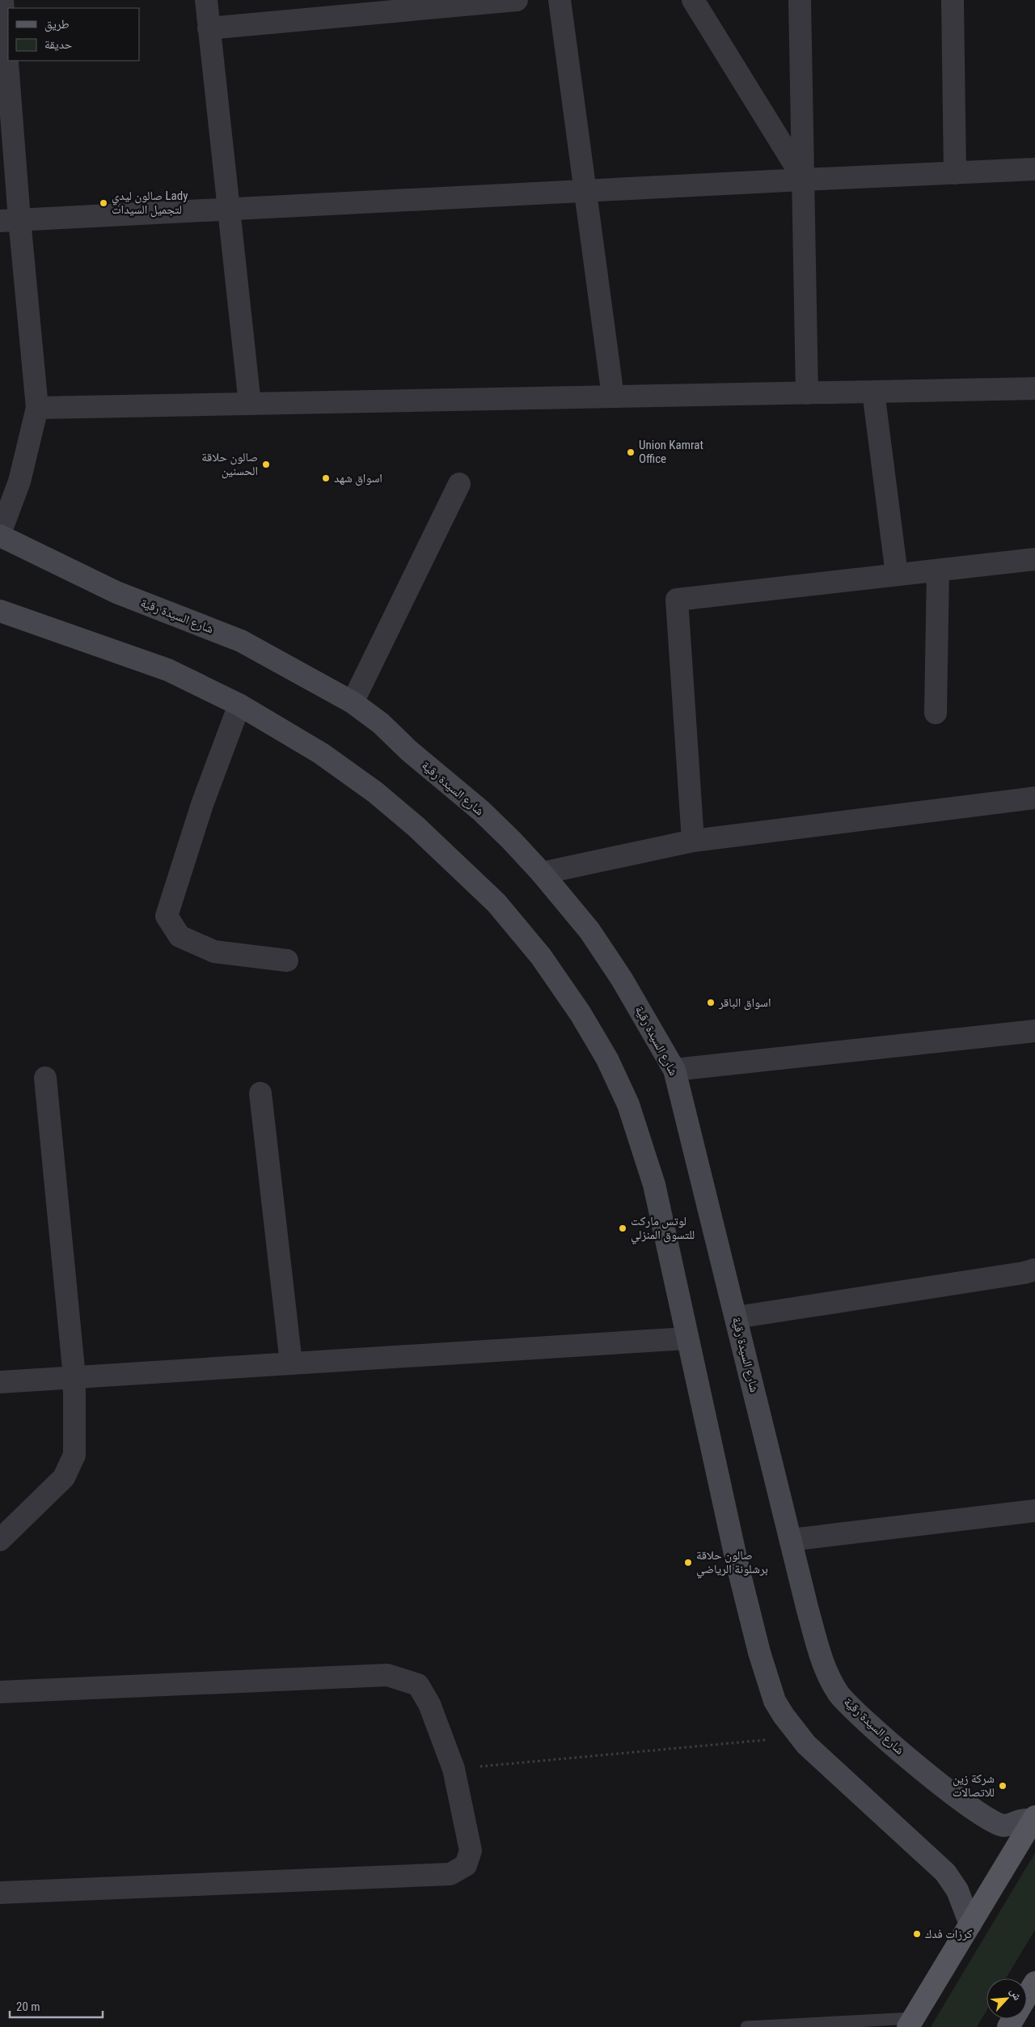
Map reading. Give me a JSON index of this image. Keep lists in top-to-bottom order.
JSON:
{
  "streets": {
    "main road": ["شارع السيدة رقية"]
  },
  "places": [
    "صالون ليدي Lady لتجميل السيدات",
    "Union Kamrat Office",
    "صالون حلاقة الحسنين",
    "اسواق شهد",
    "اسواق الباقر",
    "لوتس ماركت للتسوق المنزلي",
    "صالون حلاقة برشلونة الرياضي",
    "شركة زين للاتصالات",
    "كرزات فدك"
  ],
  "legend": ["طريق", "حديقة"],
  "scale_bar": "20 m",
  "north": "top right"
}
